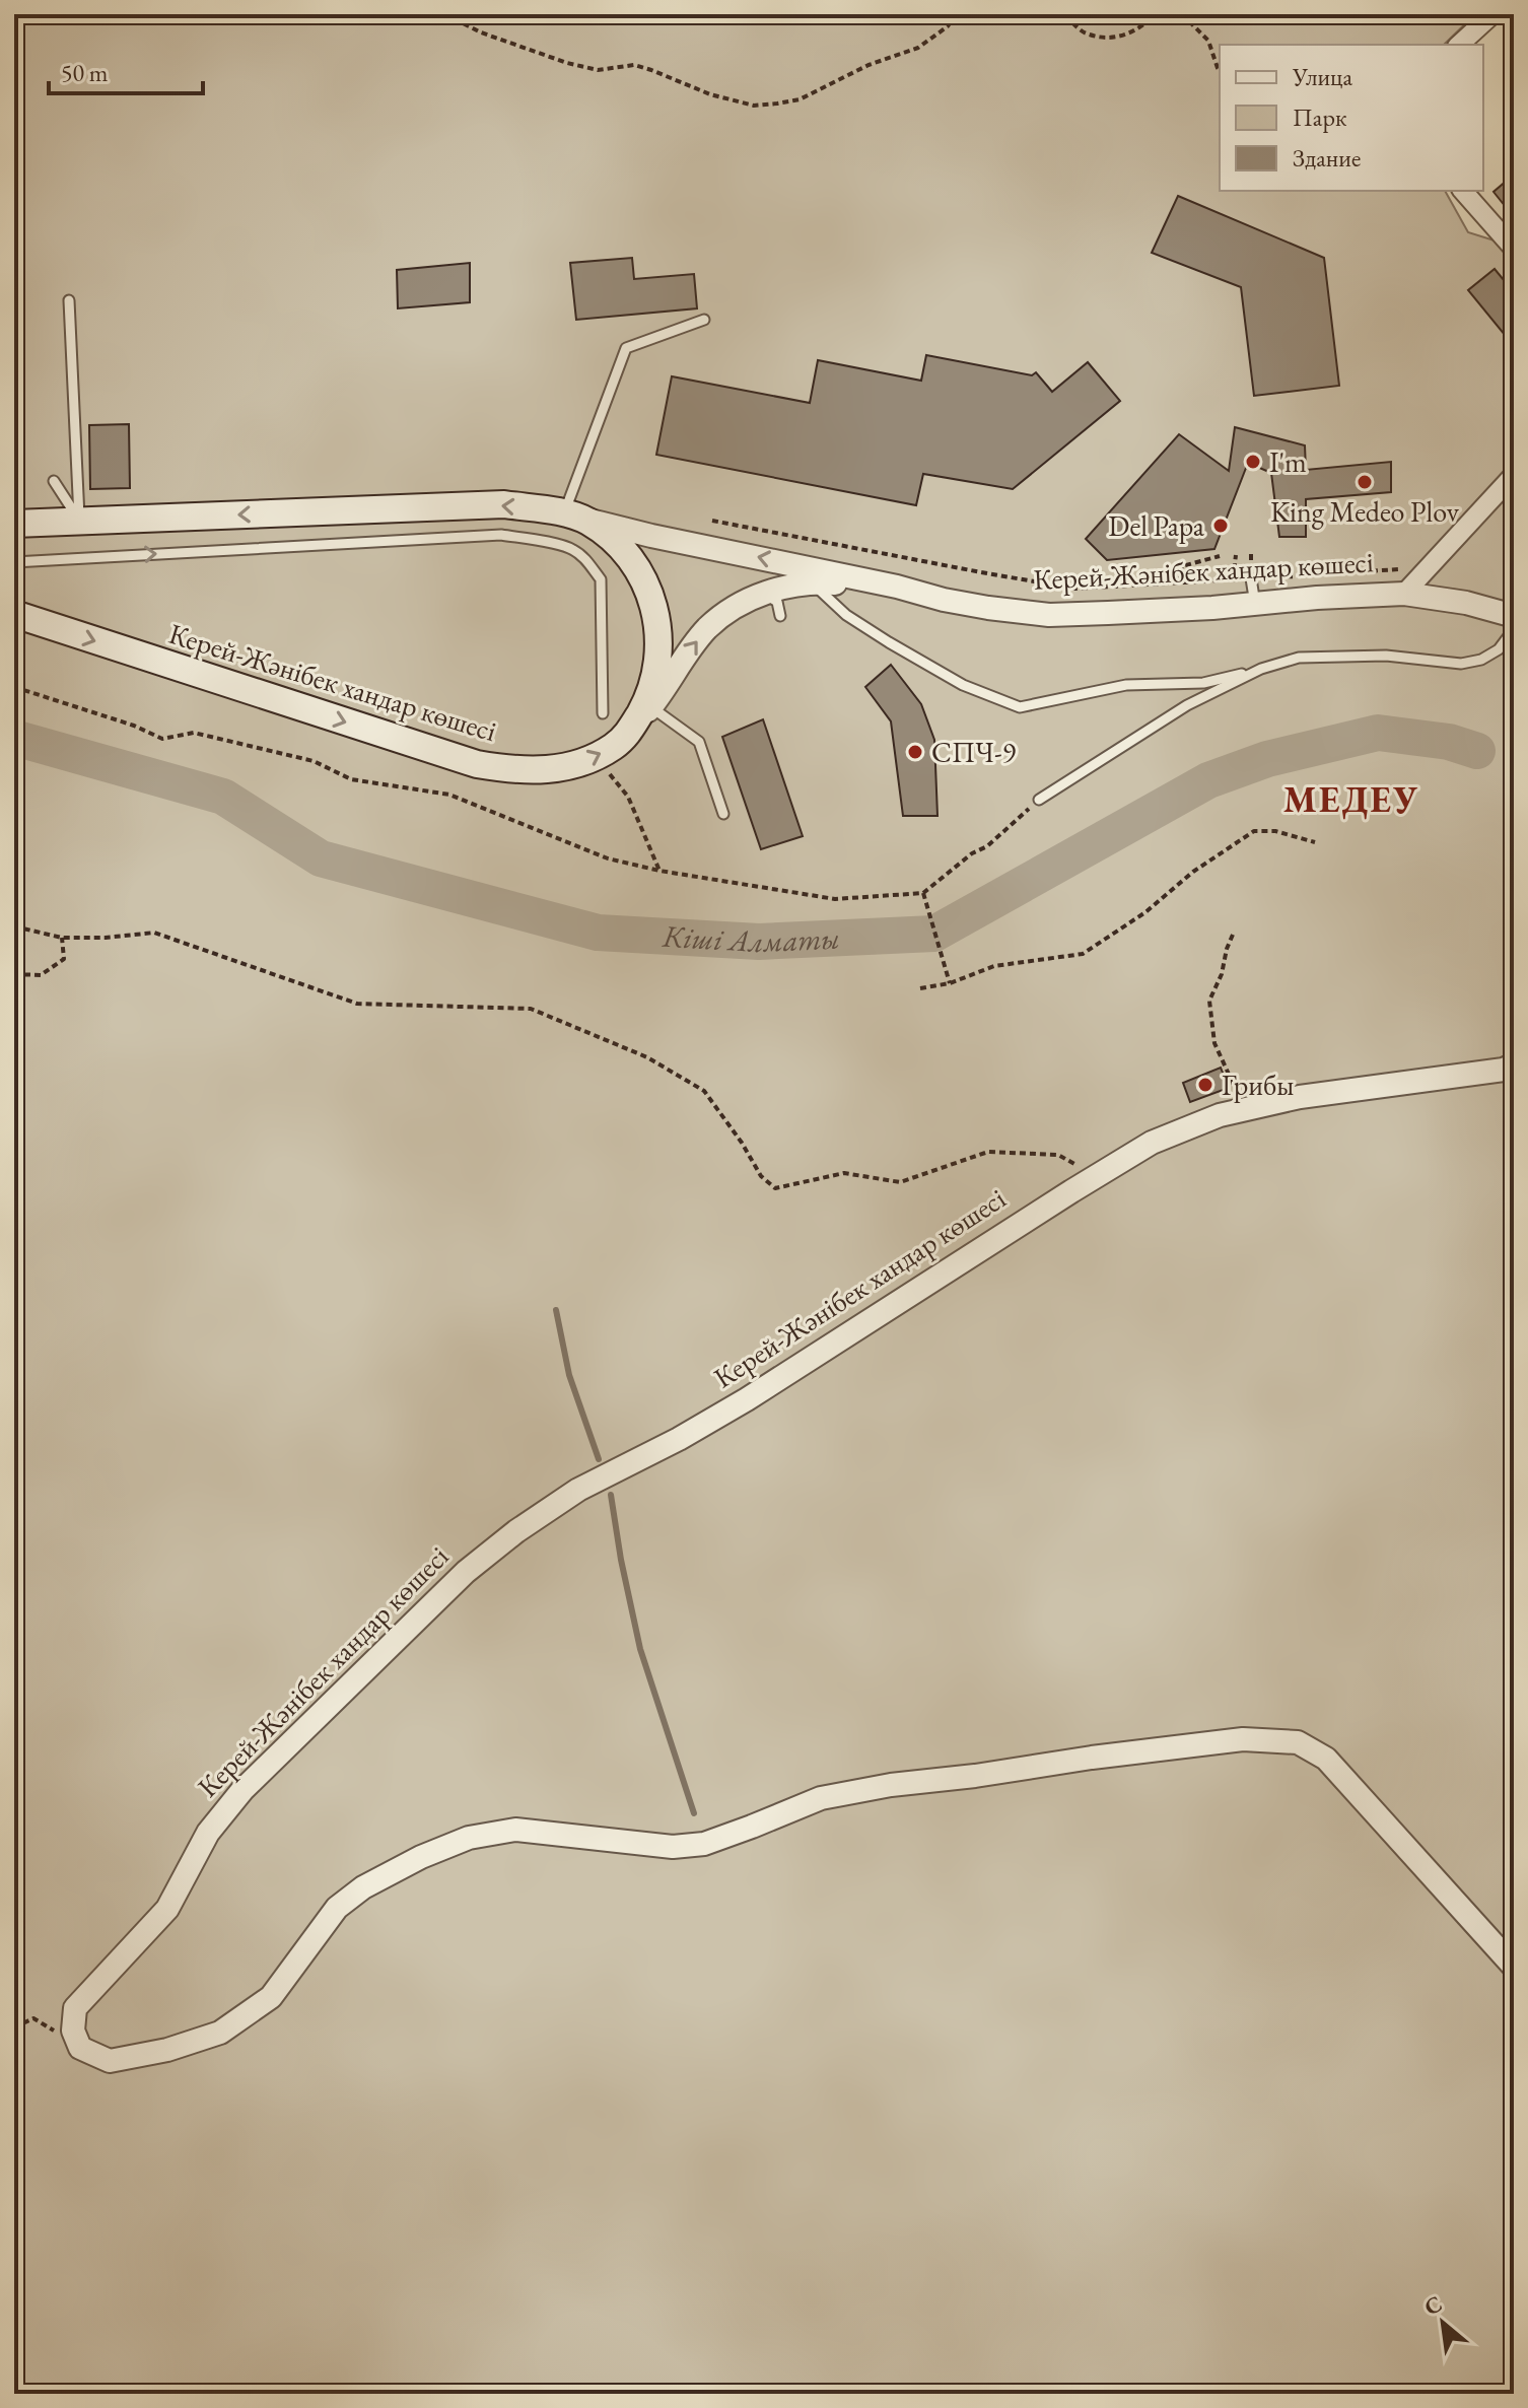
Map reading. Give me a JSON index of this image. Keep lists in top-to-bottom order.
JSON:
{
  "streets": {
    "main road": ["Керей-Жәнібек хандар көшесі"]
  },
  "districts": ["МЕДЕУ"],
  "water": ["Кіші Алматы"],
  "places": [
    "I'm",
    "King Medeo Plov",
    "Del Papa",
    "СПЧ-9",
    "Грибы"
  ],
  "legend": ["Улица", "Парк", "Здание"],
  "scale_bar": "50 m",
  "north": "top left"
}
